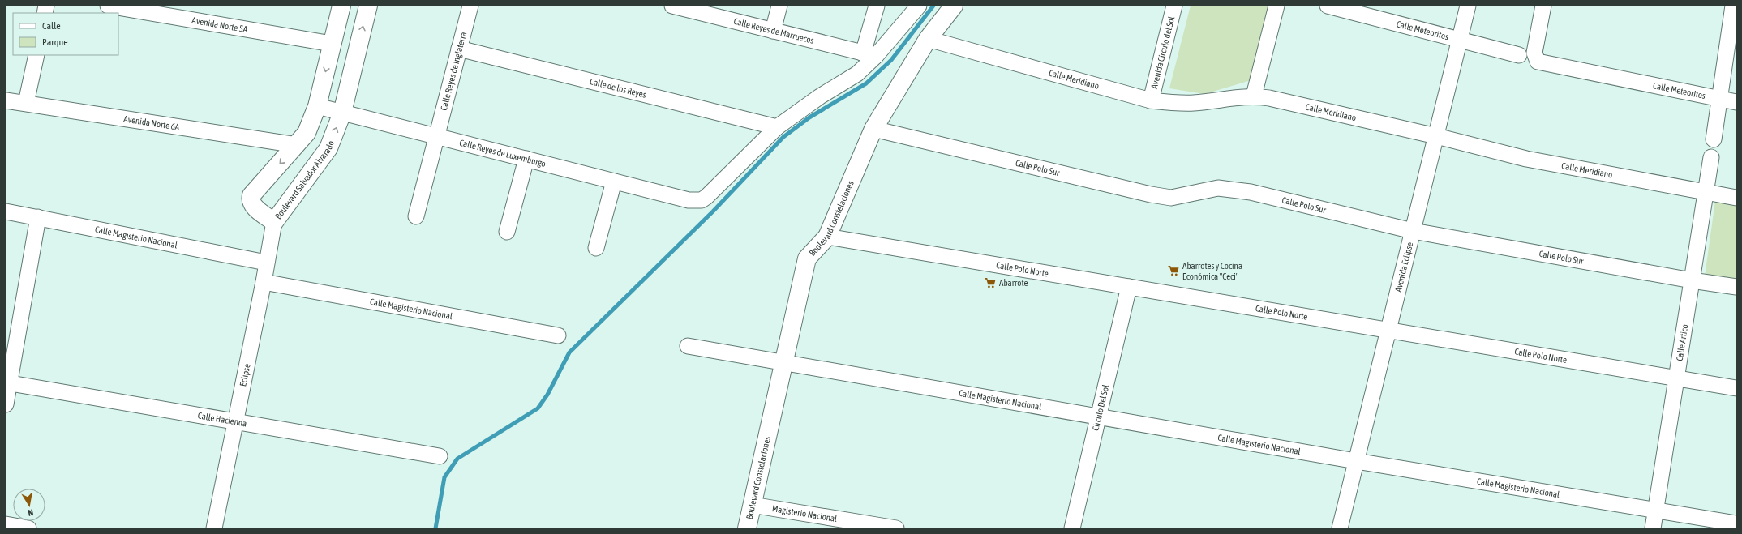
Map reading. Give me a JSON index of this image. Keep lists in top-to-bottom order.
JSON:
{
  "streets": {
    "street": [
      "Avenida Norte 5A",
      "Calle Meteoritos",
      "Calle Reyes de Marruecos",
      "Avenida Círculo del Sol",
      "Calle Reyes de Inglaterra",
      "Calle Meridiano",
      "Calle de los Reyes",
      "Avenida Norte 6A",
      "Calle Reyes de Luxemburgo",
      "Calle Polo Sur",
      "Boulevard Salvador Alvarado",
      "Boulevard Constelaciones",
      "Calle Magisterio Nacional",
      "Avenida Eclipse",
      "Calle Polo Norte",
      "Calle Artico",
      "Eclipse",
      "Circulo Del Sol",
      "Calle Hacienda",
      "Magisterio Nacional"
    ]
  },
  "crossings": [
    ["Avenida Norte 5A", "Boulevard Salvador Alvarado"],
    ["Calle Meteoritos", "Avenida Eclipse"],
    ["Avenida Círculo del Sol", "Calle Meridiano"],
    ["Calle Reyes de Inglaterra", "Calle de los Reyes"],
    ["Calle Reyes de Inglaterra", "Calle Reyes de Luxemburgo"],
    ["Calle Meridiano", "Boulevard Constelaciones"],
    ["Calle Meridiano", "Avenida Eclipse"],
    ["Calle Meridiano", "Calle Artico"],
    ["Calle de los Reyes", "Calle Reyes de Luxemburgo"],
    ["Avenida Norte 6A", "Boulevard Salvador Alvarado"],
    ["Calle Reyes de Luxemburgo", "Boulevard Salvador Alvarado"],
    ["Calle Polo Sur", "Boulevard Constelaciones"],
    ["Calle Polo Sur", "Avenida Eclipse"],
    ["Calle Polo Sur", "Calle Artico"],
    ["Boulevard Salvador Alvarado", "Eclipse"],
    ["Boulevard Constelaciones", "Calle Magisterio Nacional"],
    ["Boulevard Constelaciones", "Calle Polo Norte"],
    ["Boulevard Constelaciones", "Magisterio Nacional"],
    ["Calle Magisterio Nacional", "Avenida Eclipse"],
    ["Calle Magisterio Nacional", "Calle Artico"],
    ["Calle Magisterio Nacional", "Eclipse"],
    ["Calle Magisterio Nacional", "Circulo Del Sol"],
    ["Avenida Eclipse", "Calle Polo Norte"],
    ["Calle Polo Norte", "Calle Artico"],
    ["Calle Polo Norte", "Circulo Del Sol"],
    ["Eclipse", "Calle Hacienda"]
  ],
  "places": {
    "supermarket": ["Abarrotes y Cocina Económica ''Ceci''", "Abarrote"]
  },
  "legend": ["Calle", "Parque"],
  "north": "bottom"
}
